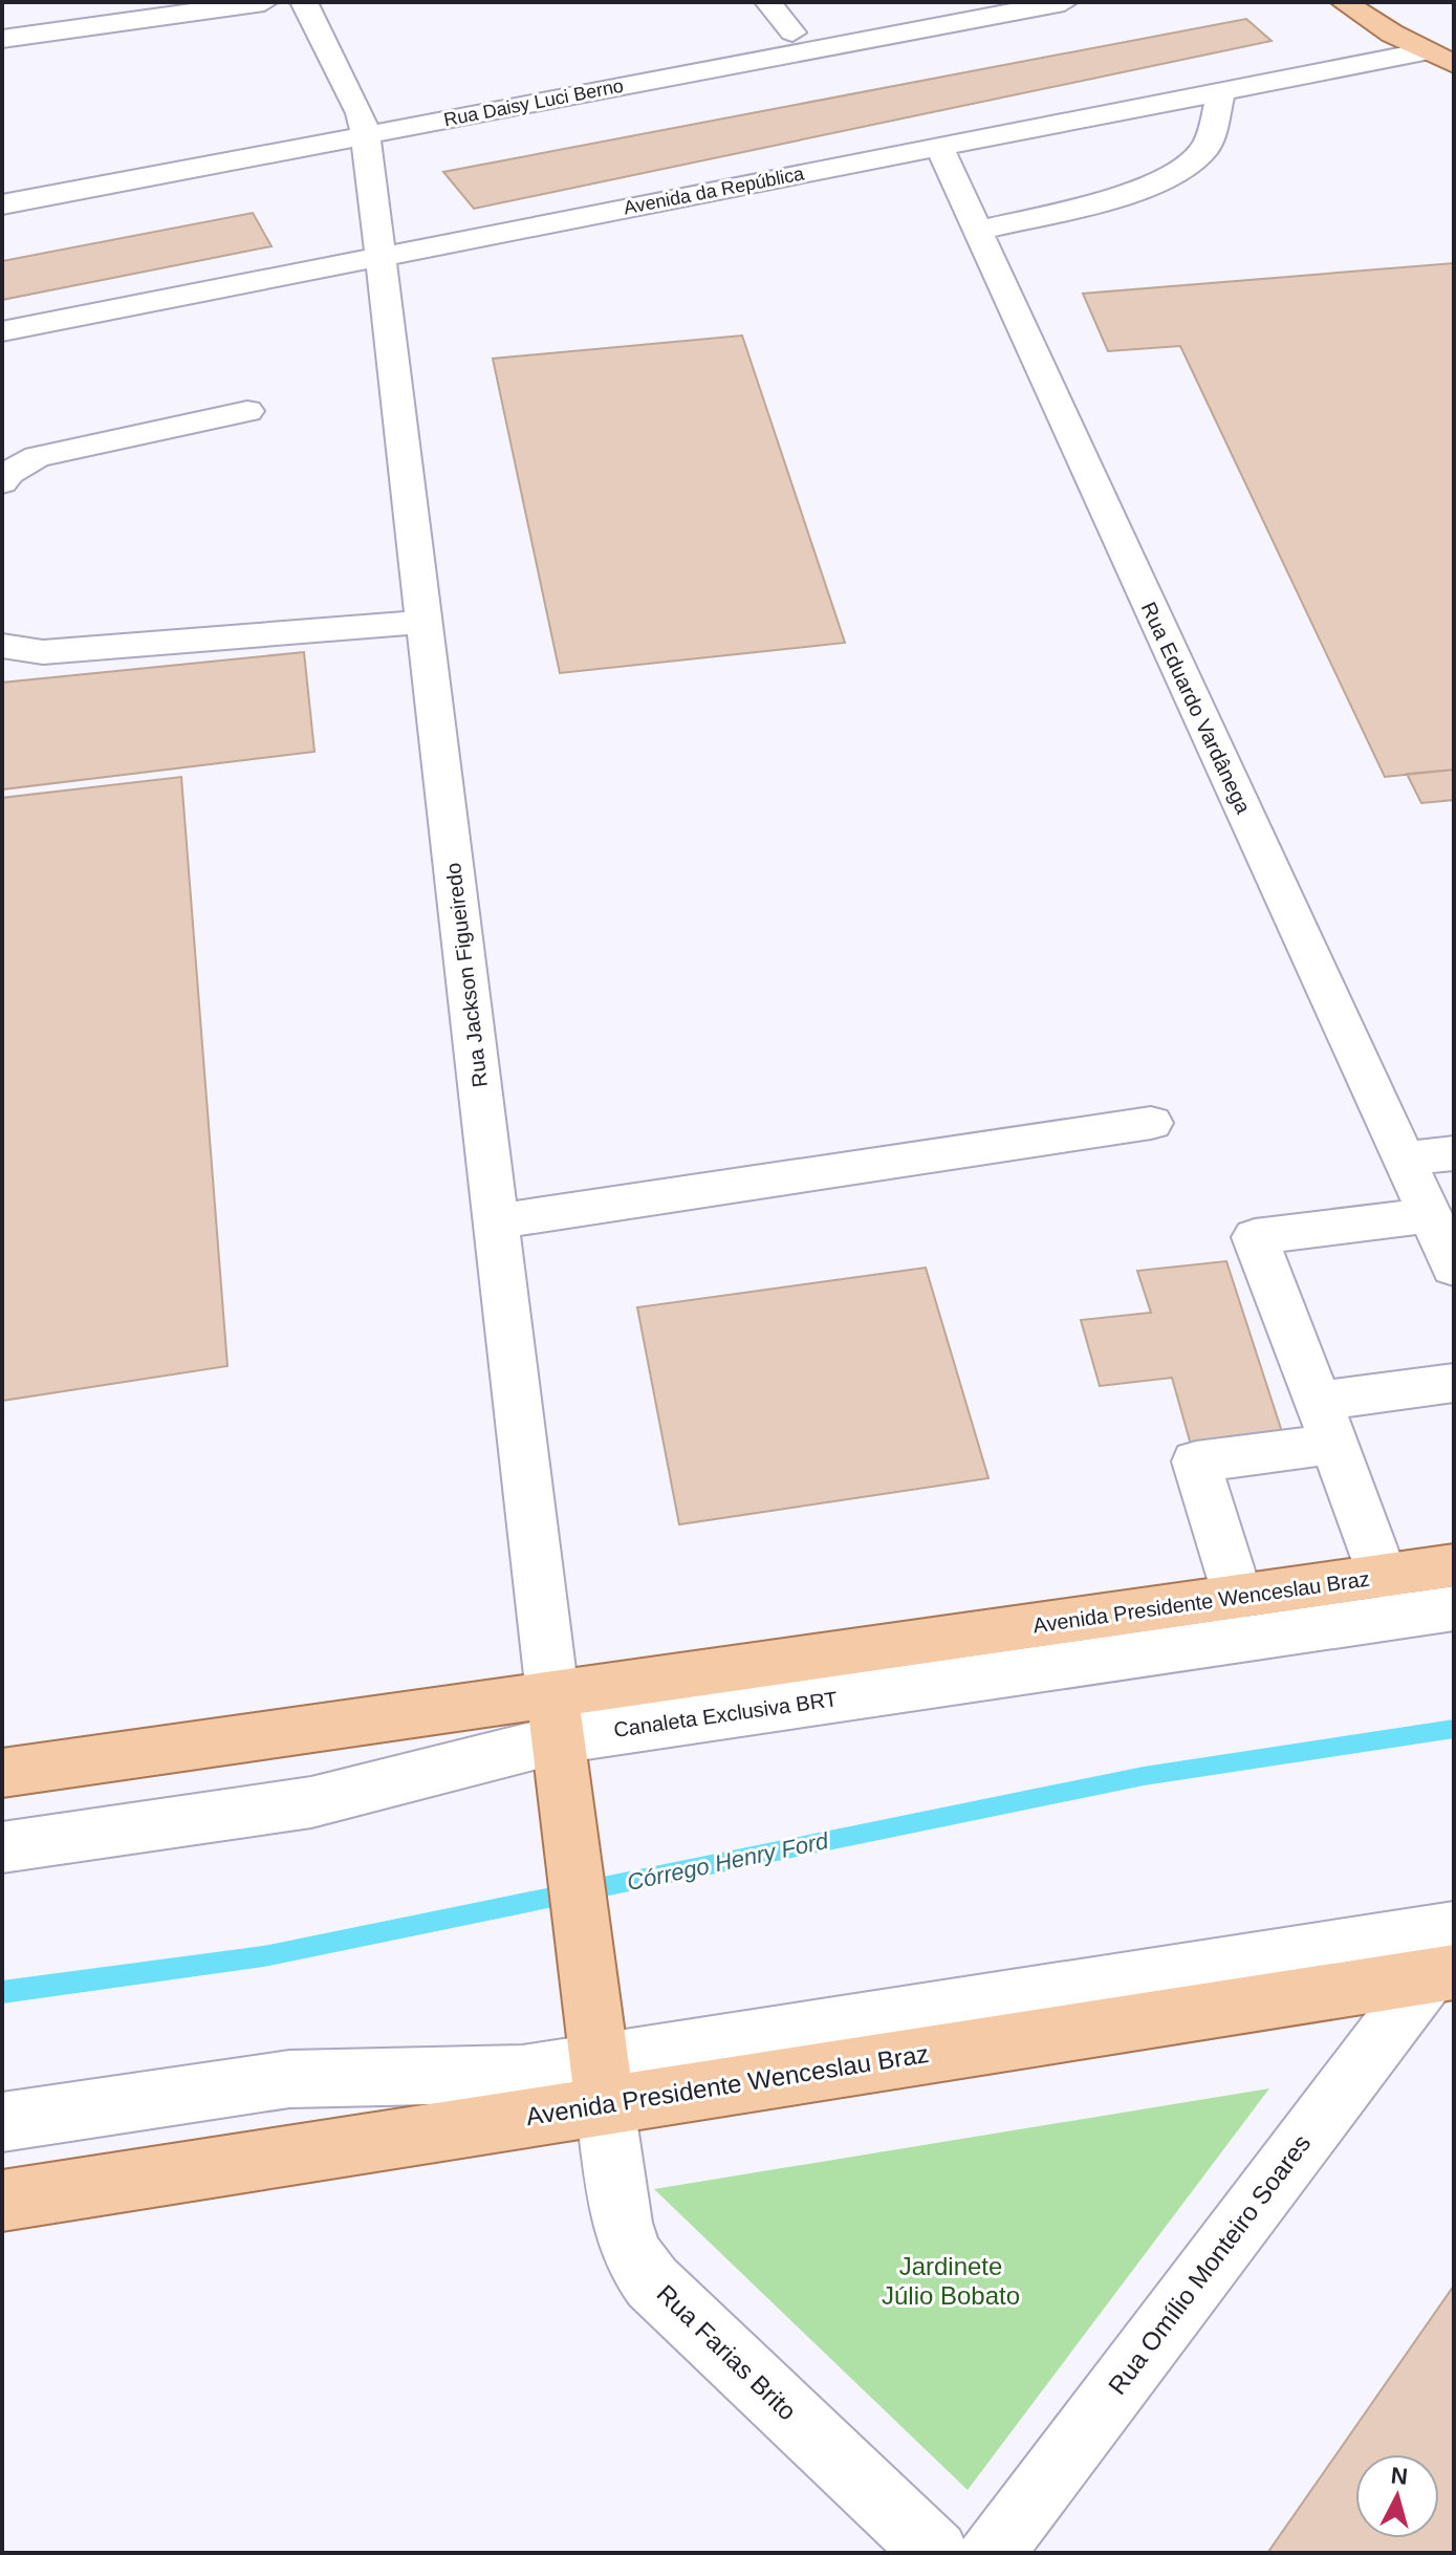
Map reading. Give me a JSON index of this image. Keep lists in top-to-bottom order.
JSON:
{
  "streets": {
    "main road": ["Avenida Presidente Wenceslau Braz"],
    "street": [
      "Rua Daisy Luci Berno",
      "Avenida da República",
      "Rua Eduardo Vardânega",
      "Rua Jackson Figueiredo",
      "Canaleta Exclusiva BRT",
      "Rua Omílio Monteiro Soares",
      "Rua Farias Brito"
    ]
  },
  "crossings": [
    ["Rua Daisy Luci Berno", "Rua Jackson Figueiredo"],
    ["Avenida da República", "Rua Eduardo Vardânega"],
    ["Avenida da República", "Rua Jackson Figueiredo"],
    ["Rua Jackson Figueiredo", "Avenida Presidente Wenceslau Braz"],
    ["Rua Jackson Figueiredo", "Canaleta Exclusiva BRT"],
    ["Avenida Presidente Wenceslau Braz", "Canaleta Exclusiva BRT"],
    ["Avenida Presidente Wenceslau Braz", "Rua Omílio Monteiro Soares"],
    ["Avenida Presidente Wenceslau Braz", "Rua Farias Brito"]
  ],
  "water": ["Córrego Henry Ford"],
  "parks": ["Jardinete Júlio Bobato"],
  "north": "top"
}
